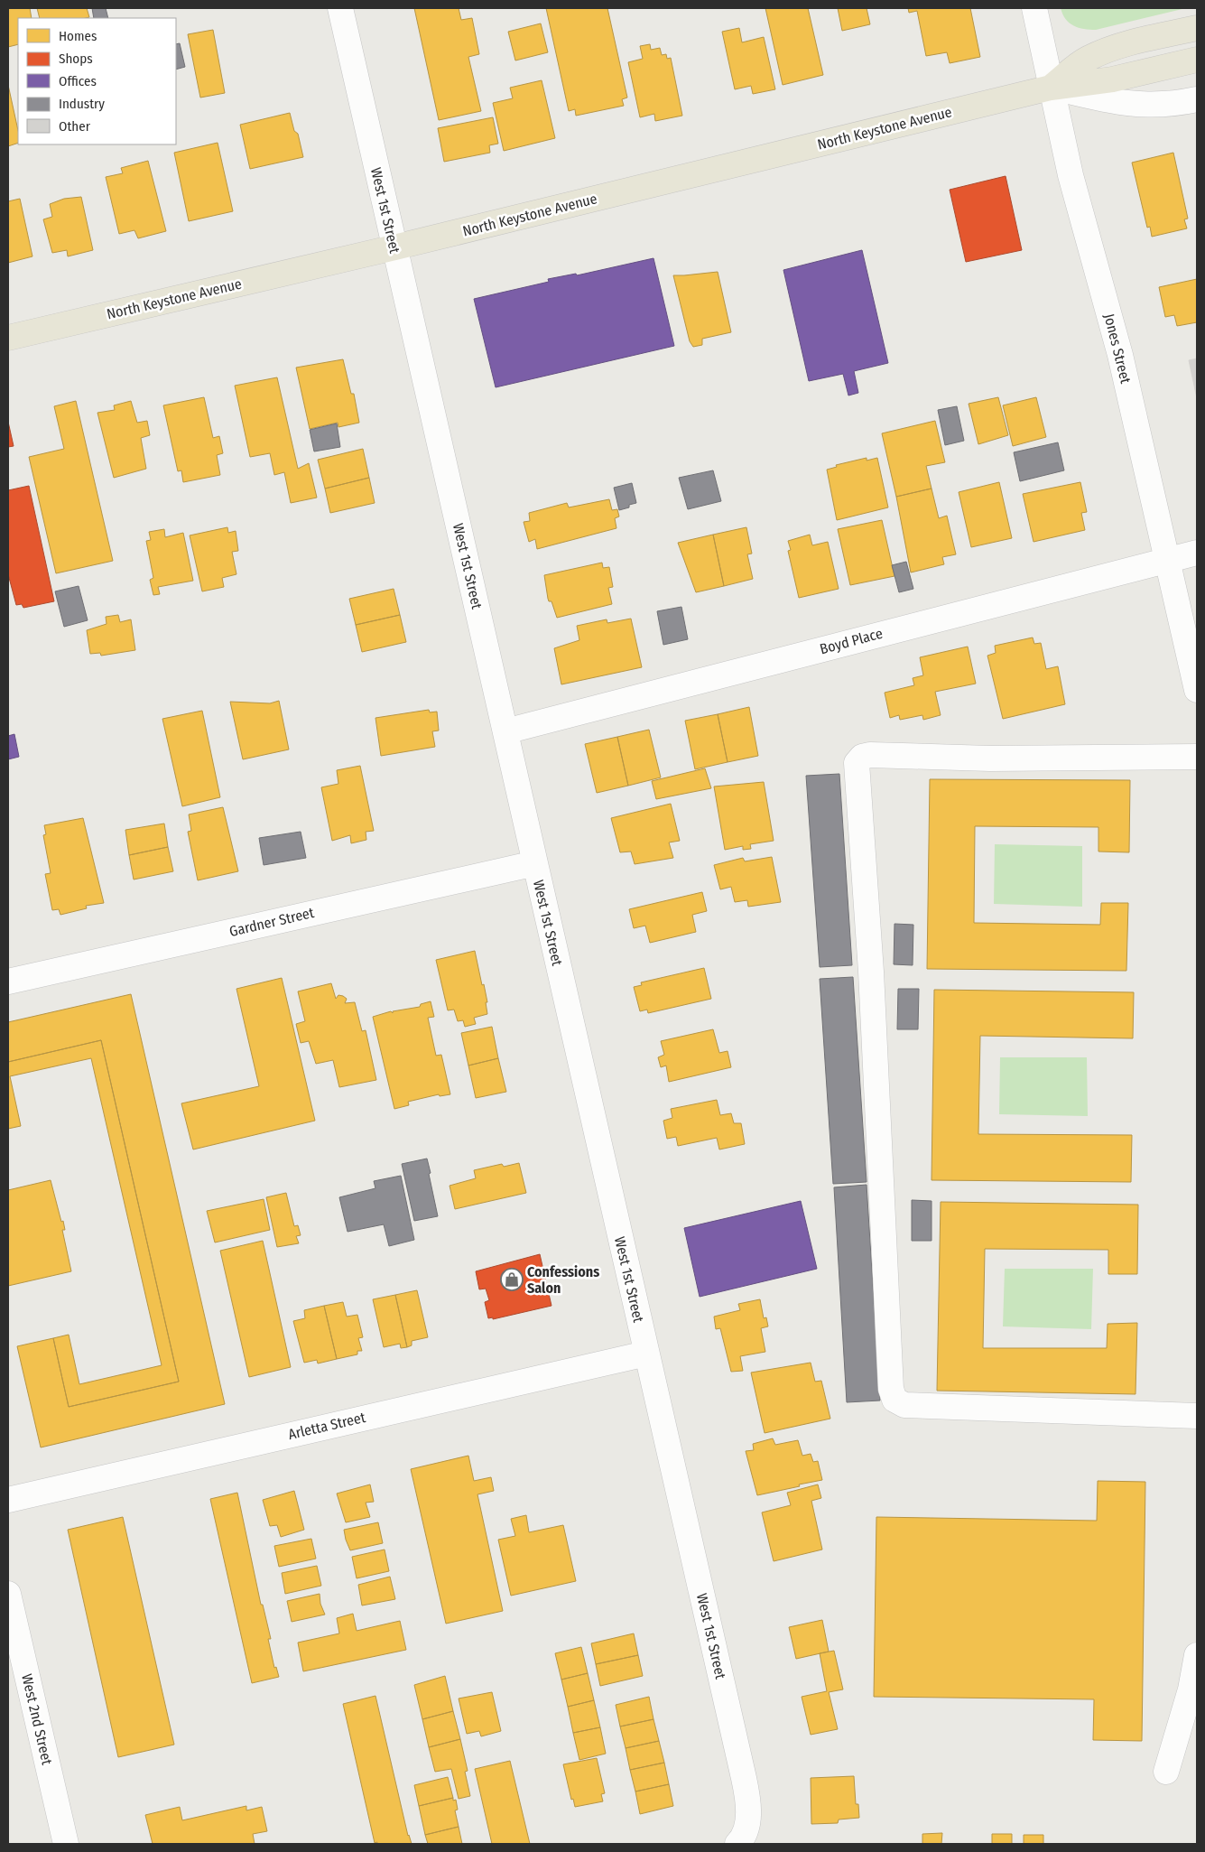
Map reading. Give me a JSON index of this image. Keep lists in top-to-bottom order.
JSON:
{
  "streets": {
    "main road": ["North Keystone Avenue"],
    "street": [
      "West 1st Street",
      "Jones Street",
      "Boyd Place",
      "Gardner Street",
      "Arletta Street",
      "West 2nd Street"
    ]
  },
  "crossings": [
    ["North Keystone Avenue", "West 1st Street"],
    ["North Keystone Avenue", "Jones Street"],
    ["West 1st Street", "Boyd Place"],
    ["West 1st Street", "Gardner Street"],
    ["West 1st Street", "Arletta Street"],
    ["Jones Street", "Boyd Place"]
  ],
  "places": {
    "shop": ["Confessions Salon"]
  },
  "legend": [
    "Homes",
    "Shops",
    "Offices",
    "Industry",
    "Other"
  ]
}
